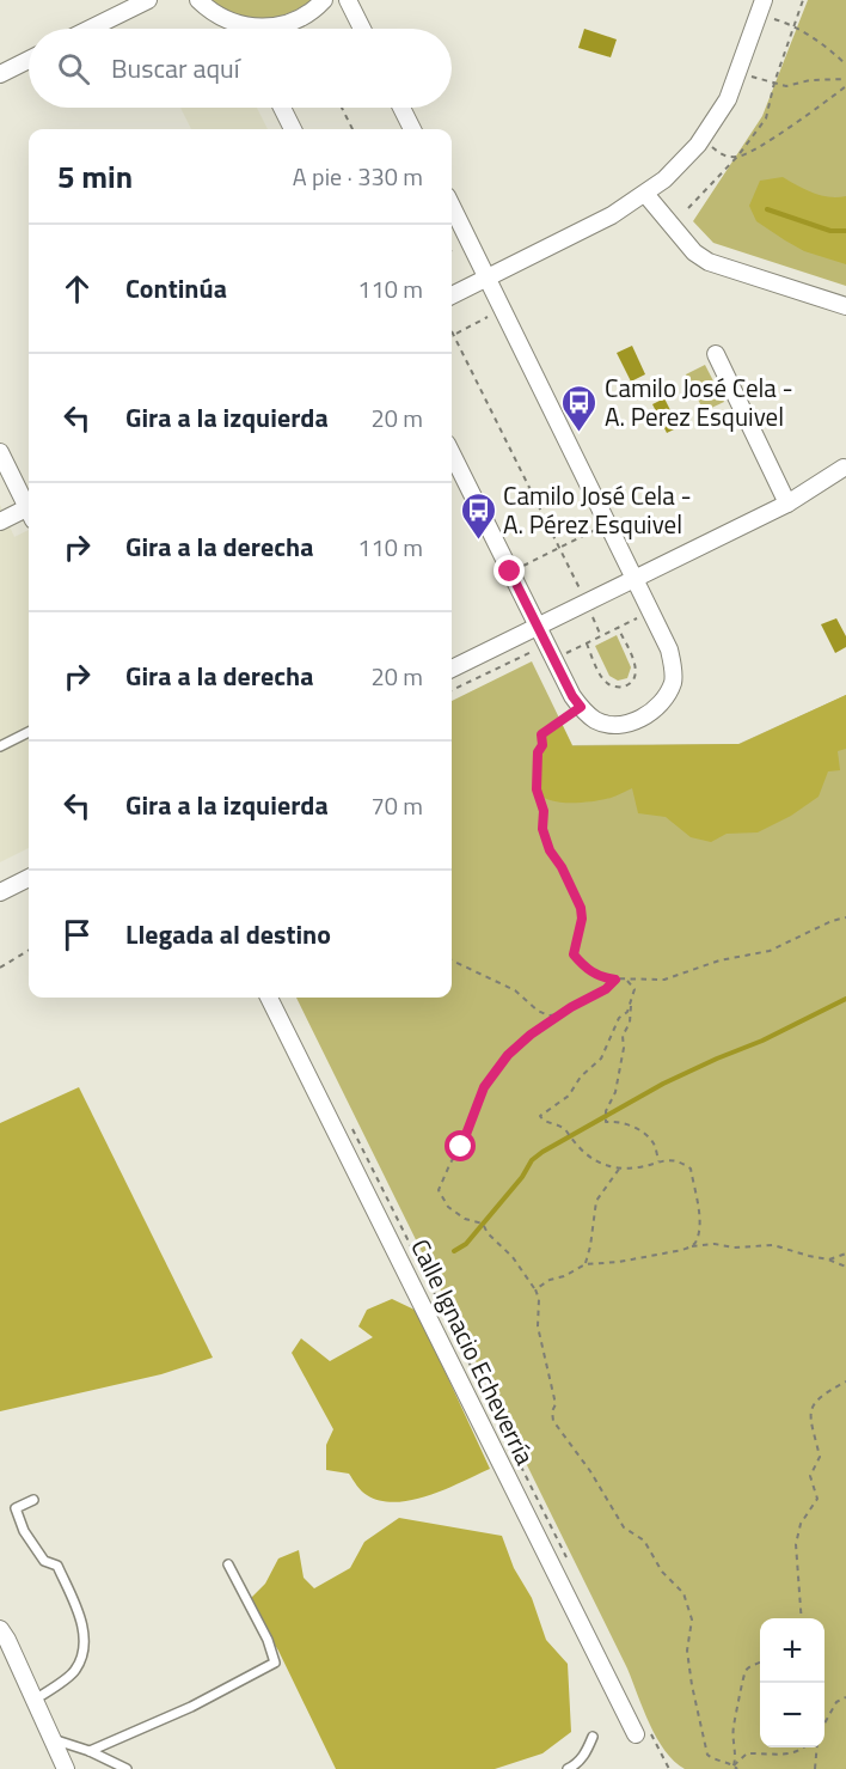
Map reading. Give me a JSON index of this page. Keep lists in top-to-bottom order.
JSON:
{
  "streets": {
    "street": ["Calle Ignacio Echeverría"]
  },
  "places": {
    "bus stop": ["Camilo José Cela - A. Perez Esquivel", "Camilo José Cela - A. Pérez Esquivel"]
  },
  "page": {
    "search": "Buscar aquí",
    "heading": ["5 min", "A pie · 330 m"],
    "list": [
      ["Continúa", "110 m"],
      ["Gira a la izquierda", "20 m"],
      ["Gira a la derecha", "110 m"],
      ["Gira a la derecha", "20 m"],
      ["Gira a la izquierda", "70 m"],
      "Llegada al destino"
    ],
    "map_buttons": ["+", "−"]
  }
}
